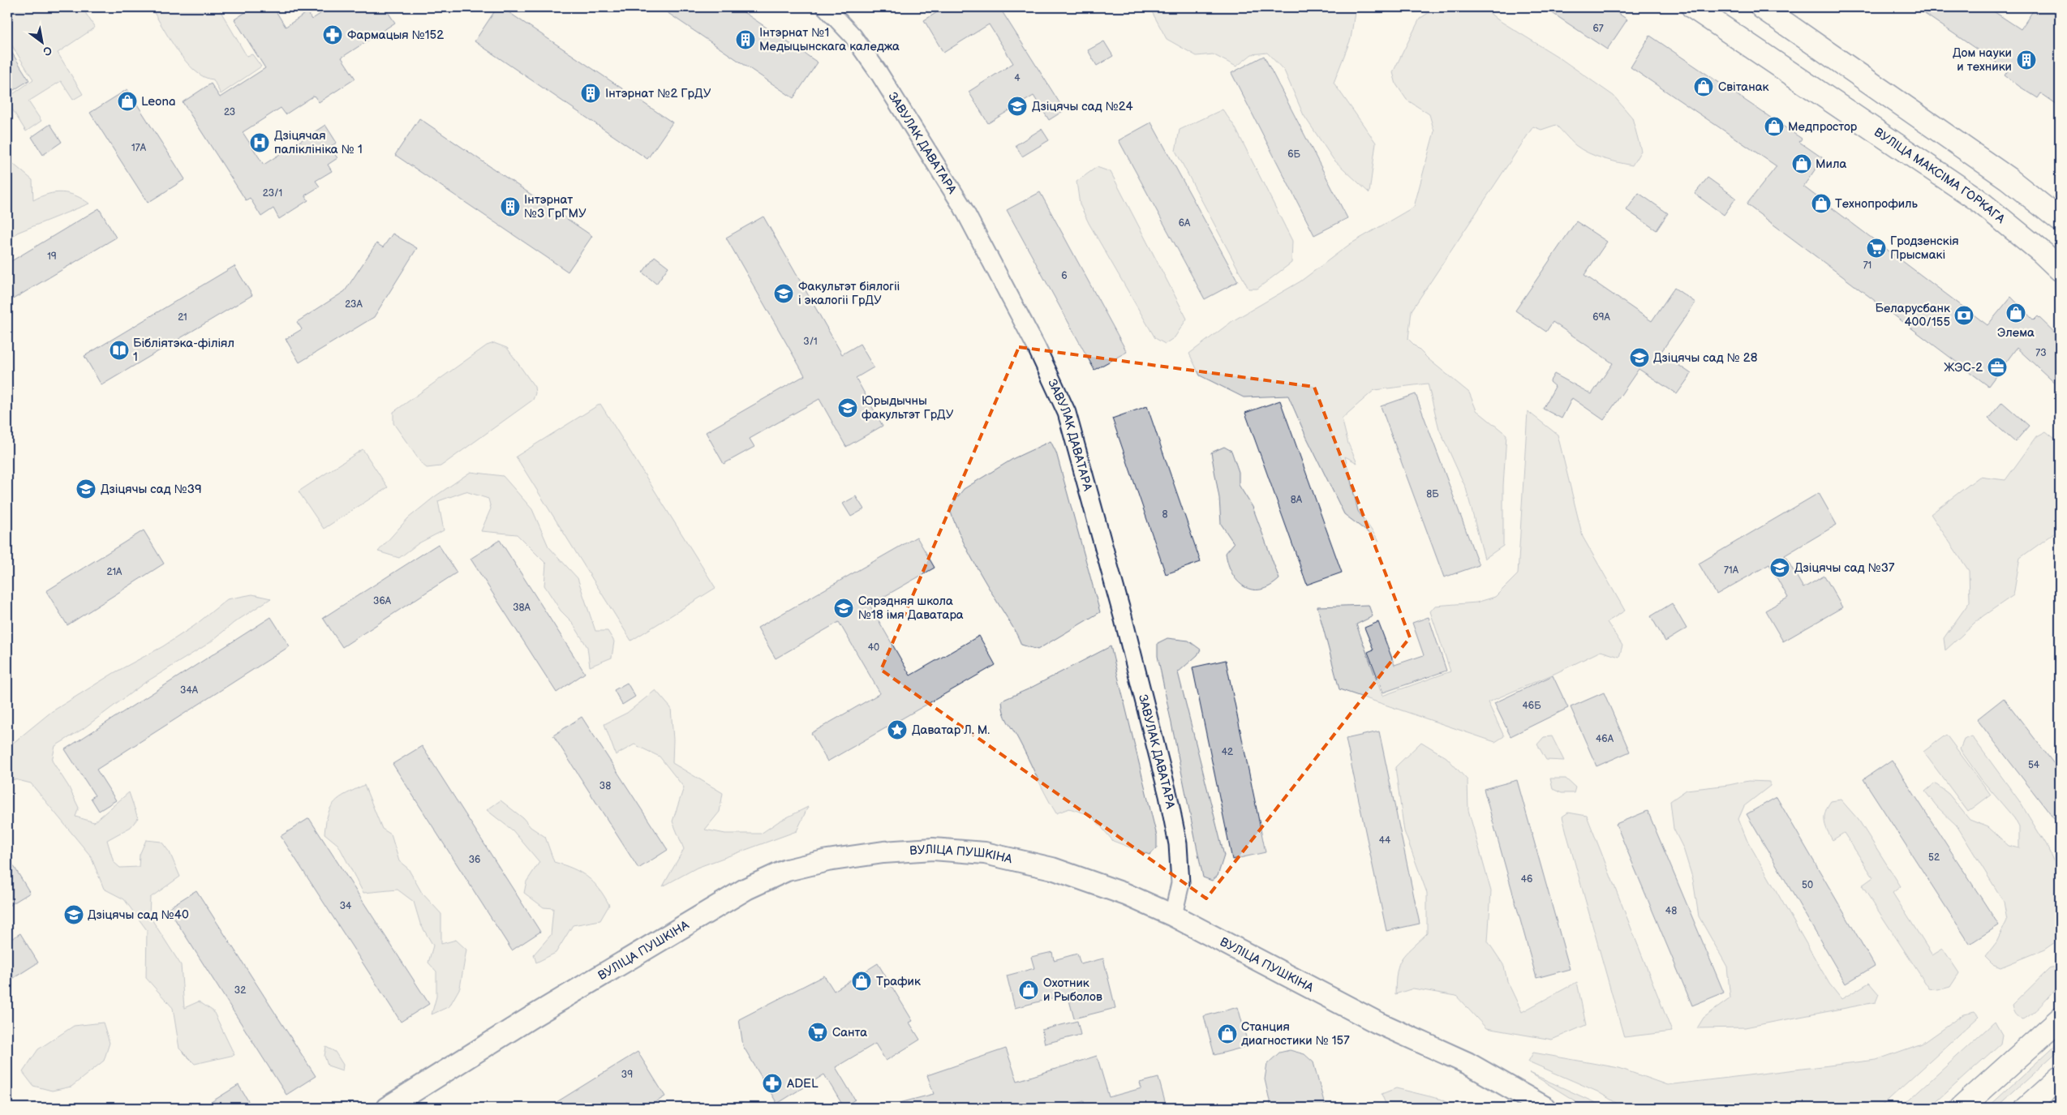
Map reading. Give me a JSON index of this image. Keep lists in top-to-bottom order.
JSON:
{
  "streets": {
    "main road": ["ВУЛІЦА МАКСІМА ГОРКАГА"],
    "street": ["ЗАВУЛАК ДАВАТАРА", "ВУЛІЦА ПУШКІНА"]
  },
  "crossings": [
    ["ЗАВУЛАК ДАВАТАРА", "ВУЛІЦА ПУШКІНА"]
  ],
  "places": {
    "pharmacy": ["Фармацыя №152", "ADEL"],
    "building": [
      "Інтэрнат №1 Медыцынскага каледжа",
      "Дом науки и техники",
      "Інтэрнат №2 ГрДУ",
      "Інтэрнат №3 ГрГМУ"
    ],
    "shop": [
      "Світанак",
      "Leona",
      "Медпростор",
      "Мила",
      "Технопрофиль",
      "Элема",
      "Трафик",
      "Охотник и Рыболов",
      "Станция диагностики № 157"
    ],
    "school or university": [
      "Дзіцячы сад №24",
      "Факультэт біялогіі і экалогіі ГрДУ",
      "Дзіцячы сад № 28",
      "Юрыдычны факультэт ГрДУ",
      "Дзіцячы сад №39",
      "Дзіцячы сад №37",
      "Сярэдняя школа №18 імя Даватара",
      "Дзіцячы сад №40"
    ],
    "hospital": ["Дзіцячая паліклініка № 1"],
    "supermarket": ["Гродзенскія Прысмакі", "Санта"],
    "bank": ["Беларусбанк 400/155"],
    "library": ["Бібліятэка-філіял 1"],
    "office": ["ЖЭС-2"],
    "place": ["Даватар Л. М."]
  },
  "house_numbers": [
    "67",
    "4",
    "23",
    "17А",
    "6Б",
    "23/1",
    "6А",
    "19",
    "71",
    "6",
    "23А",
    "21",
    "69А",
    "3/1",
    "73",
    "8Б",
    "8А",
    "8",
    "71А",
    "21А",
    "36А",
    "38А",
    "40",
    "34А",
    "46Б",
    "46А",
    "42",
    "54",
    "38",
    "44",
    "52",
    "36",
    "46",
    "50",
    "34",
    "48",
    "32",
    "39"
  ],
  "north": "bottom right"
}
